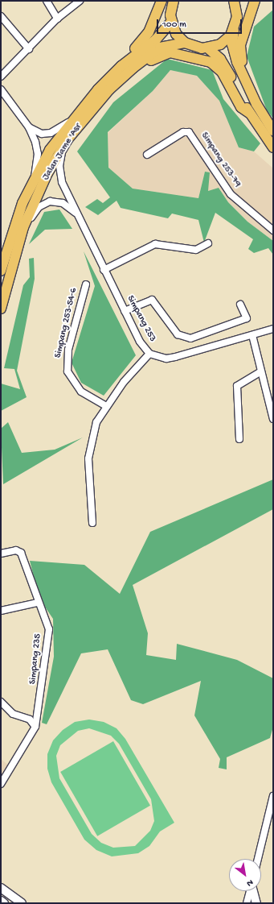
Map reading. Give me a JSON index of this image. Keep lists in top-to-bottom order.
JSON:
{
  "streets": {
    "main road": ["Jalan Jame 'Asr"],
    "street": [
      "Simpang 253-79",
      "Simpang 253",
      "Simpang 253-54-6",
      "Simpang 235"
    ]
  },
  "crossings": [
    ["Jalan Jame 'Asr", "Simpang 253"]
  ],
  "scale_bar": "100 m",
  "north": "bottom right"
}
